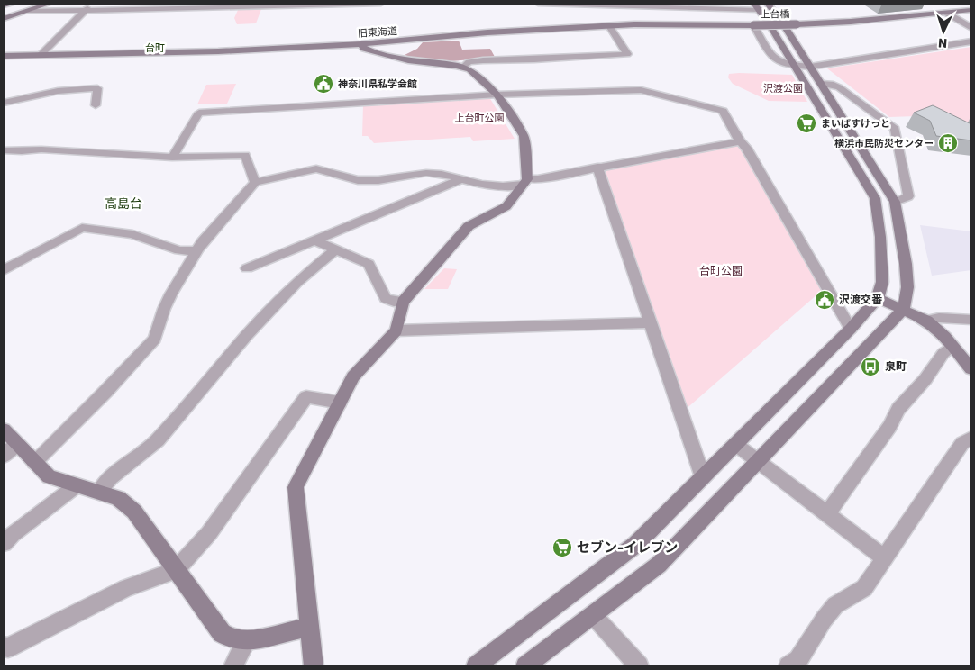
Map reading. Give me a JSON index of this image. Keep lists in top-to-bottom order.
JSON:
{
  "streets": {
    "street": ["上台橋", "旧東海道"]
  },
  "crossings": [
    ["上台橋", "旧東海道"]
  ],
  "districts": ["台町", "高島台"],
  "parks": ["沢渡公園", "上台町公園", "台町公園"],
  "places": {
    "public building": ["神奈川県私学会館", "沢渡交番"],
    "supermarket": ["まいばすけっと", "セブン-イレブン"],
    "building": ["横浜市民防災センター"],
    "bus stop": ["泉町"]
  },
  "north": "bottom"
}
